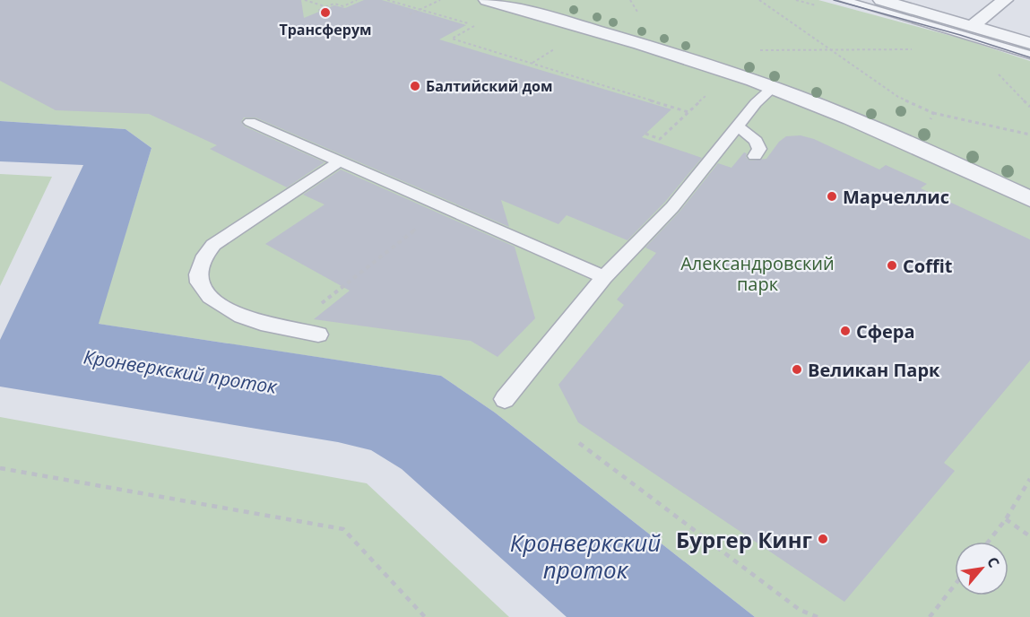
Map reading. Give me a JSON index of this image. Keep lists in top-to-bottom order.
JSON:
{
  "water": ["Кронверкский проток"],
  "parks": ["Александровский парк"],
  "places": [
    "Трансферум",
    "Балтийский дом",
    "Марчеллис",
    "Coffit",
    "Сфера",
    "Великан Парк",
    "Бургер Кинг"
  ],
  "north": "top right"
}
